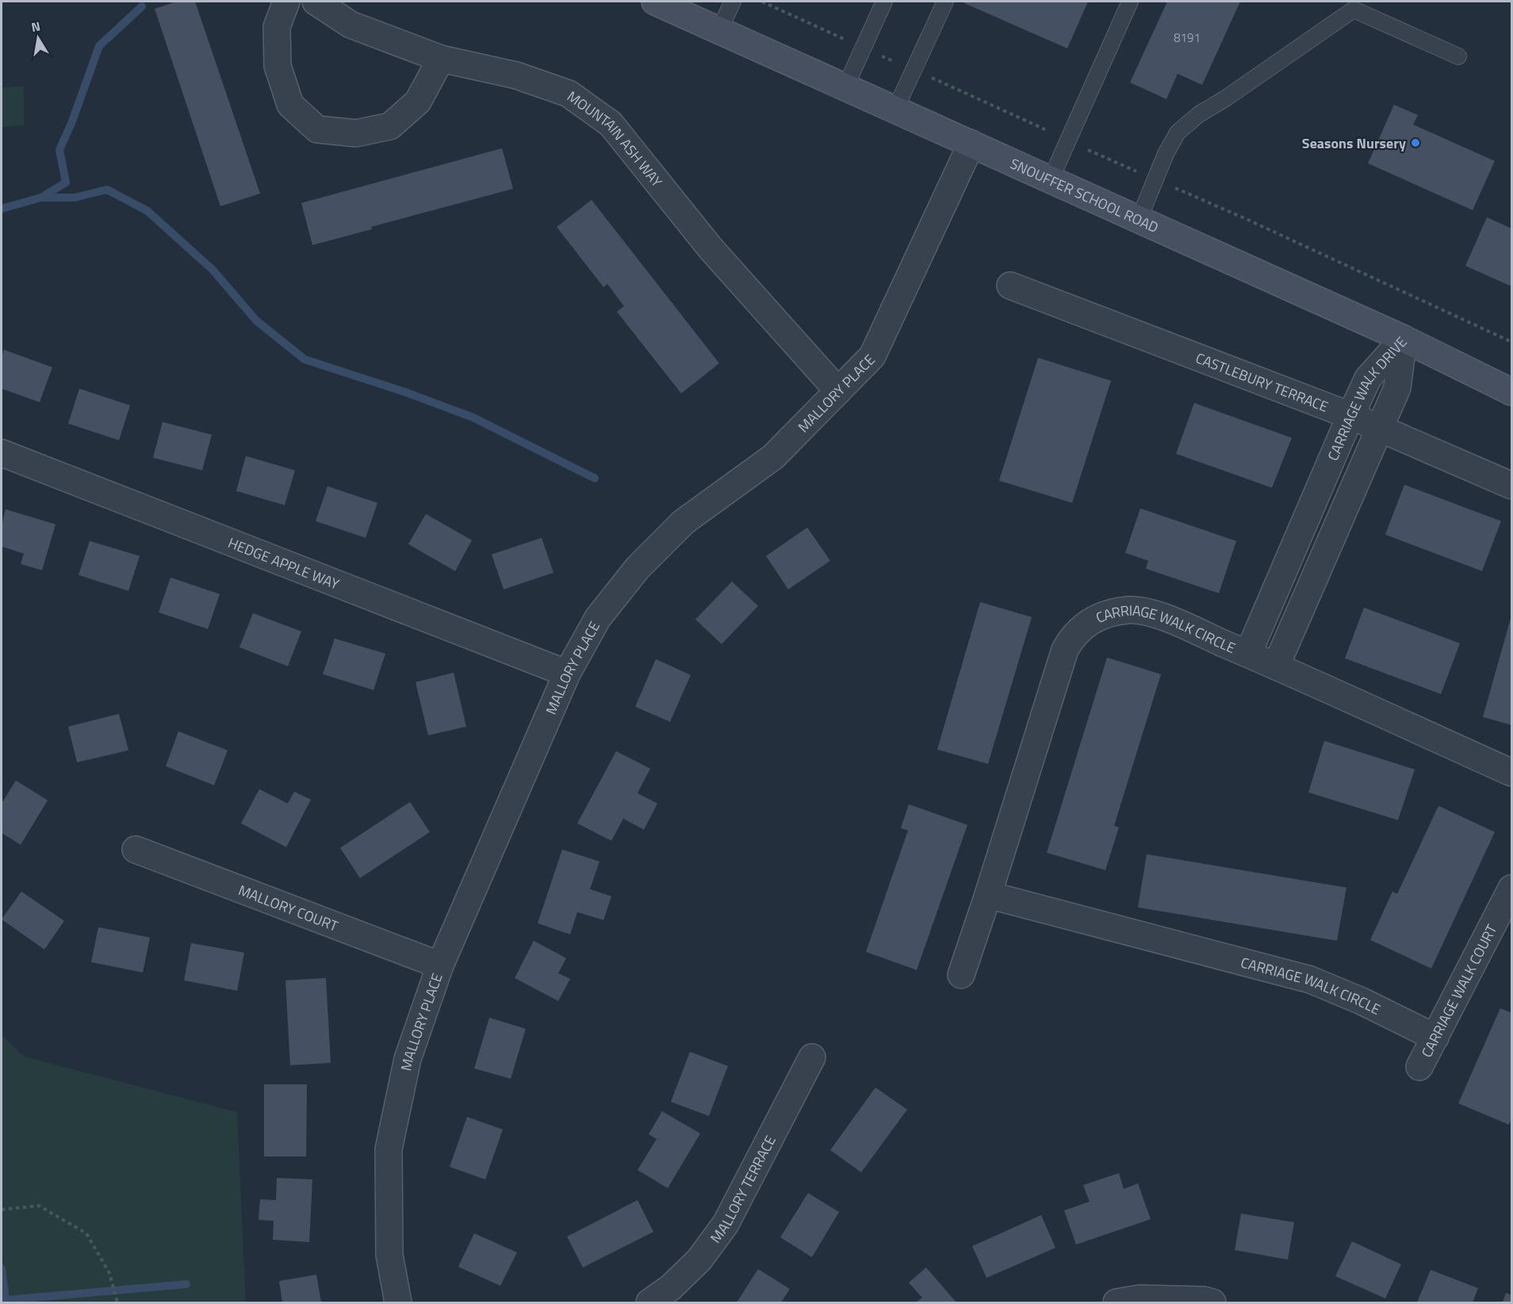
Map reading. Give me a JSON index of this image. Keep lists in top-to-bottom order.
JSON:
{
  "streets": {
    "main road": ["SNOUFFER SCHOOL ROAD"],
    "street": [
      "MOUNTAIN ASH WAY",
      "CASTLEBURY TERRACE",
      "MALLORY PLACE",
      "CARRIAGE WALK DRIVE",
      "HEDGE APPLE WAY",
      "CARRIAGE WALK CIRCLE",
      "MALLORY COURT",
      "CARRIAGE WALK COURT",
      "MALLORY TERRACE"
    ]
  },
  "crossings": [
    ["MOUNTAIN ASH WAY", "MALLORY PLACE"],
    ["SNOUFFER SCHOOL ROAD", "MALLORY PLACE"],
    ["SNOUFFER SCHOOL ROAD", "CARRIAGE WALK DRIVE"],
    ["CASTLEBURY TERRACE", "CARRIAGE WALK DRIVE"],
    ["MALLORY PLACE", "HEDGE APPLE WAY"],
    ["MALLORY PLACE", "MALLORY COURT"],
    ["CARRIAGE WALK DRIVE", "CARRIAGE WALK CIRCLE"],
    ["CARRIAGE WALK CIRCLE", "CARRIAGE WALK COURT"]
  ],
  "places": ["Seasons Nursery"],
  "house_numbers": ["8191"],
  "north": "top"
}
